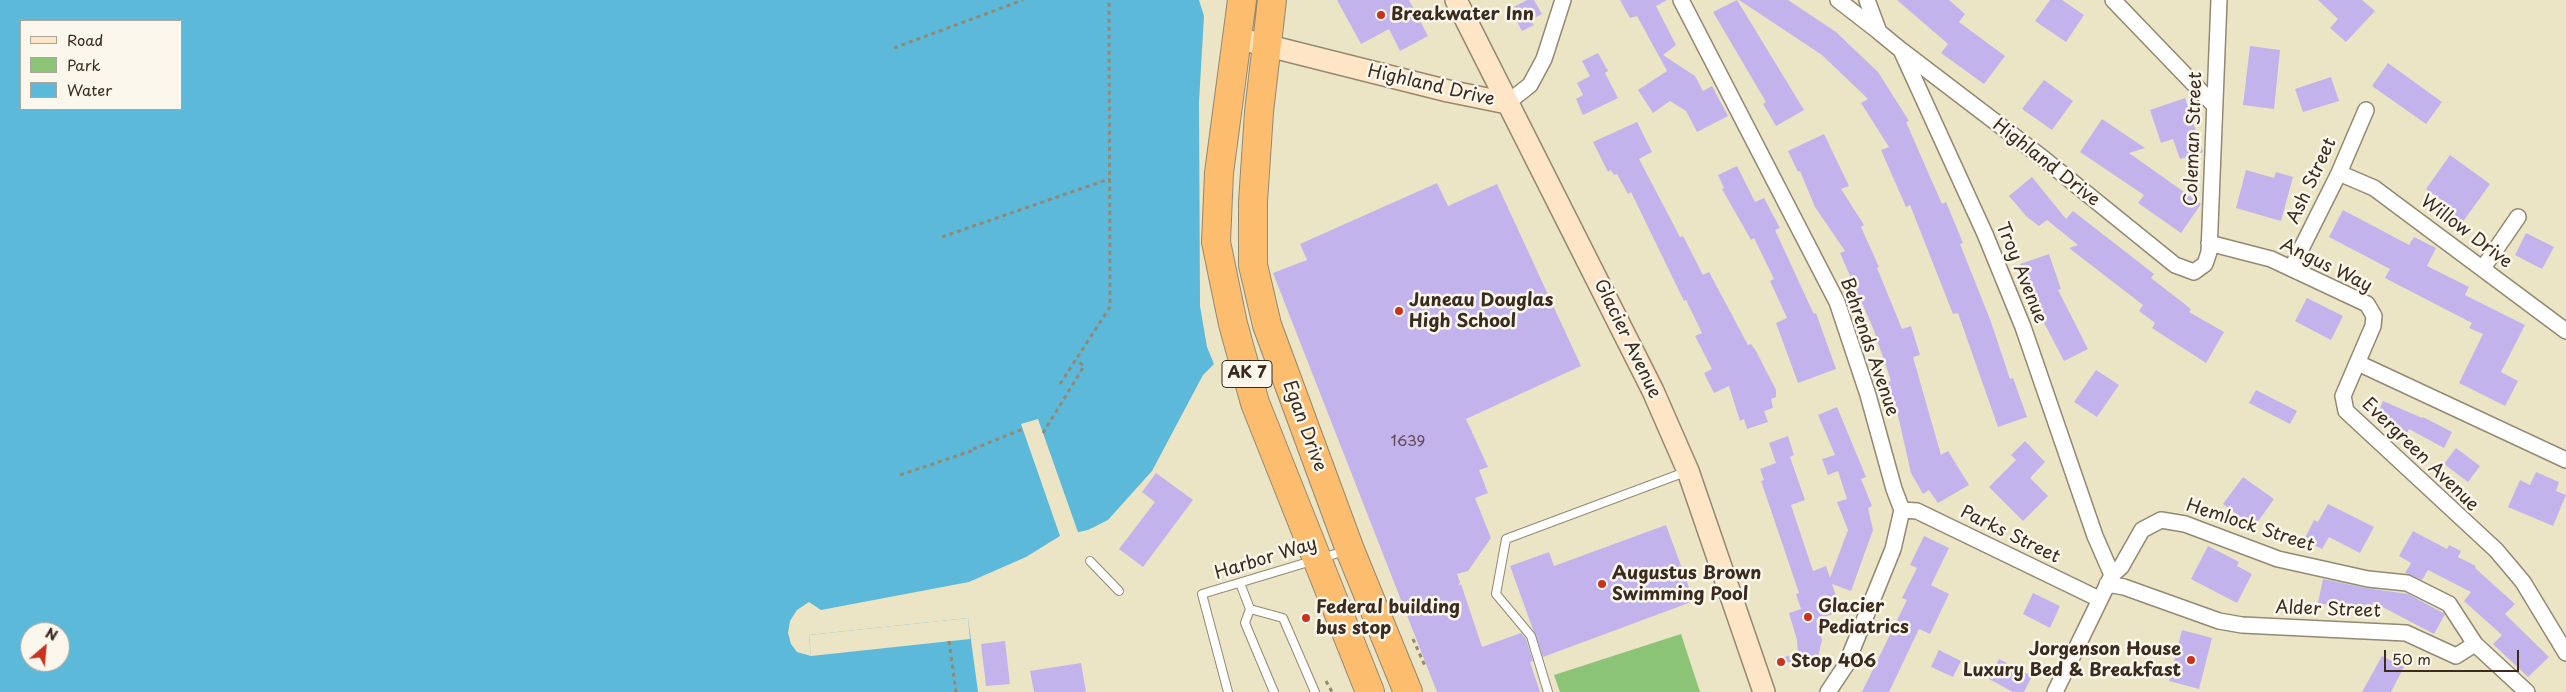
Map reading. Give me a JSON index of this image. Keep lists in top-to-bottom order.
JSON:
{
  "streets": {
    "highway": ["AK 7", "Egan Drive"],
    "main road": ["Highland Drive", "Glacier Avenue"],
    "street": [
      "Coleman Street",
      "Ash Street",
      "Willow Drive",
      "Angus Way",
      "Troy Avenue",
      "Behrends Avenue",
      "Evergreen Avenue",
      "Hemlock Street",
      "Parks Street",
      "Alder Street"
    ],
    "lane": ["Harbor Way"]
  },
  "crossings": [
    ["Highland Drive", "Coleman Street"],
    ["Highland Drive", "Troy Avenue"],
    ["Highland Drive", "Glacier Avenue"],
    ["Highland Drive", "AK 7"],
    ["Highland Drive", "Egan Drive"],
    ["Coleman Street", "Angus Way"],
    ["Ash Street", "Willow Drive"],
    ["Ash Street", "Angus Way"],
    ["Angus Way", "Evergreen Avenue"],
    ["Troy Avenue", "Hemlock Street"],
    ["Troy Avenue", "Alder Street"],
    ["Behrends Avenue", "Parks Street"],
    ["AK 7", "Harbor Way"],
    ["Egan Drive", "Harbor Way"],
    ["Hemlock Street", "Parks Street"],
    ["Hemlock Street", "Alder Street"]
  ],
  "places": [
    "Breakwater Inn",
    "Juneau Douglas High School",
    "Augustus Brown Swimming Pool",
    "Glacier Pediatrics",
    "Federal building bus stop",
    "Jorgenson House Luxury Bed & Breakfast",
    "Stop 406"
  ],
  "house_numbers": ["1639"],
  "legend": ["Road", "Park", "Water"],
  "scale_bar": "50 m",
  "north": "top right"
}
